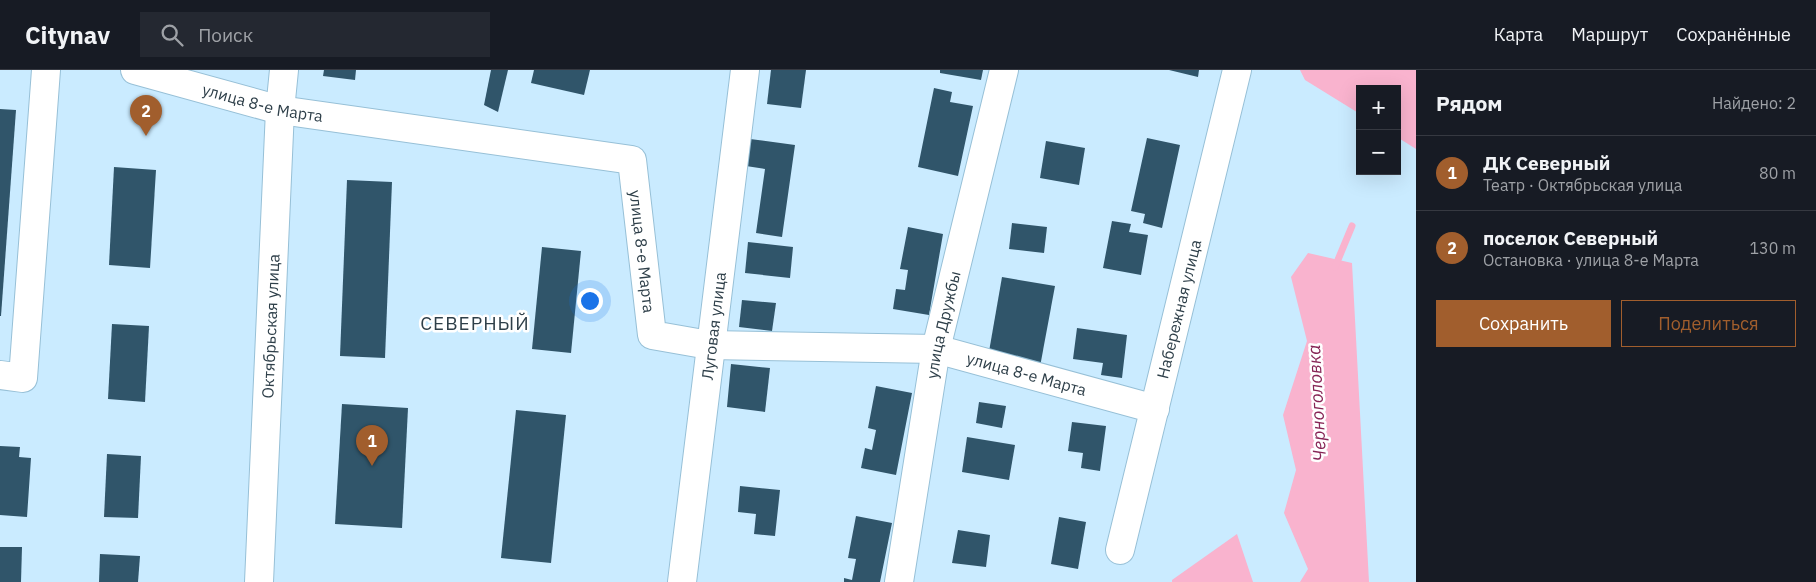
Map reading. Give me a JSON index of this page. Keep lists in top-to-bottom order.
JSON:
{
  "streets": {
    "street": [
      "улица 8-е Марта",
      "Набережная улица",
      "улица Дружбы",
      "Октябрьская улица",
      "Луговая улица"
    ]
  },
  "crossings": [
    ["улица 8-е Марта", "Набережная улица"],
    ["улица 8-е Марта", "улица Дружбы"],
    ["улица 8-е Марта", "Октябрьская улица"],
    ["улица 8-е Марта", "Луговая улица"]
  ],
  "districts": ["СЕВЕРНЫЙ"],
  "water": ["Черноголовка"],
  "page": {
    "header": "Citynav",
    "search": "Поиск",
    "nav": ["Карта", "Маршрут", "Сохранённые"],
    "heading": ["Рядом", "Найдено: 2"],
    "map_buttons": ["+", "−"],
    "pins": ["2", "1"],
    "list": [
      {
        "mark": "1",
        "name": "ДК Северный",
        "note": "Театр · Октябрьская улица",
        "value": "80 m"
      },
      {
        "mark": "2",
        "name": "поселок Северный",
        "note": "Остановка · улица 8-е Марта",
        "value": "130 m"
      }
    ],
    "buttons": ["Сохранить", "Поделиться"]
  }
}
